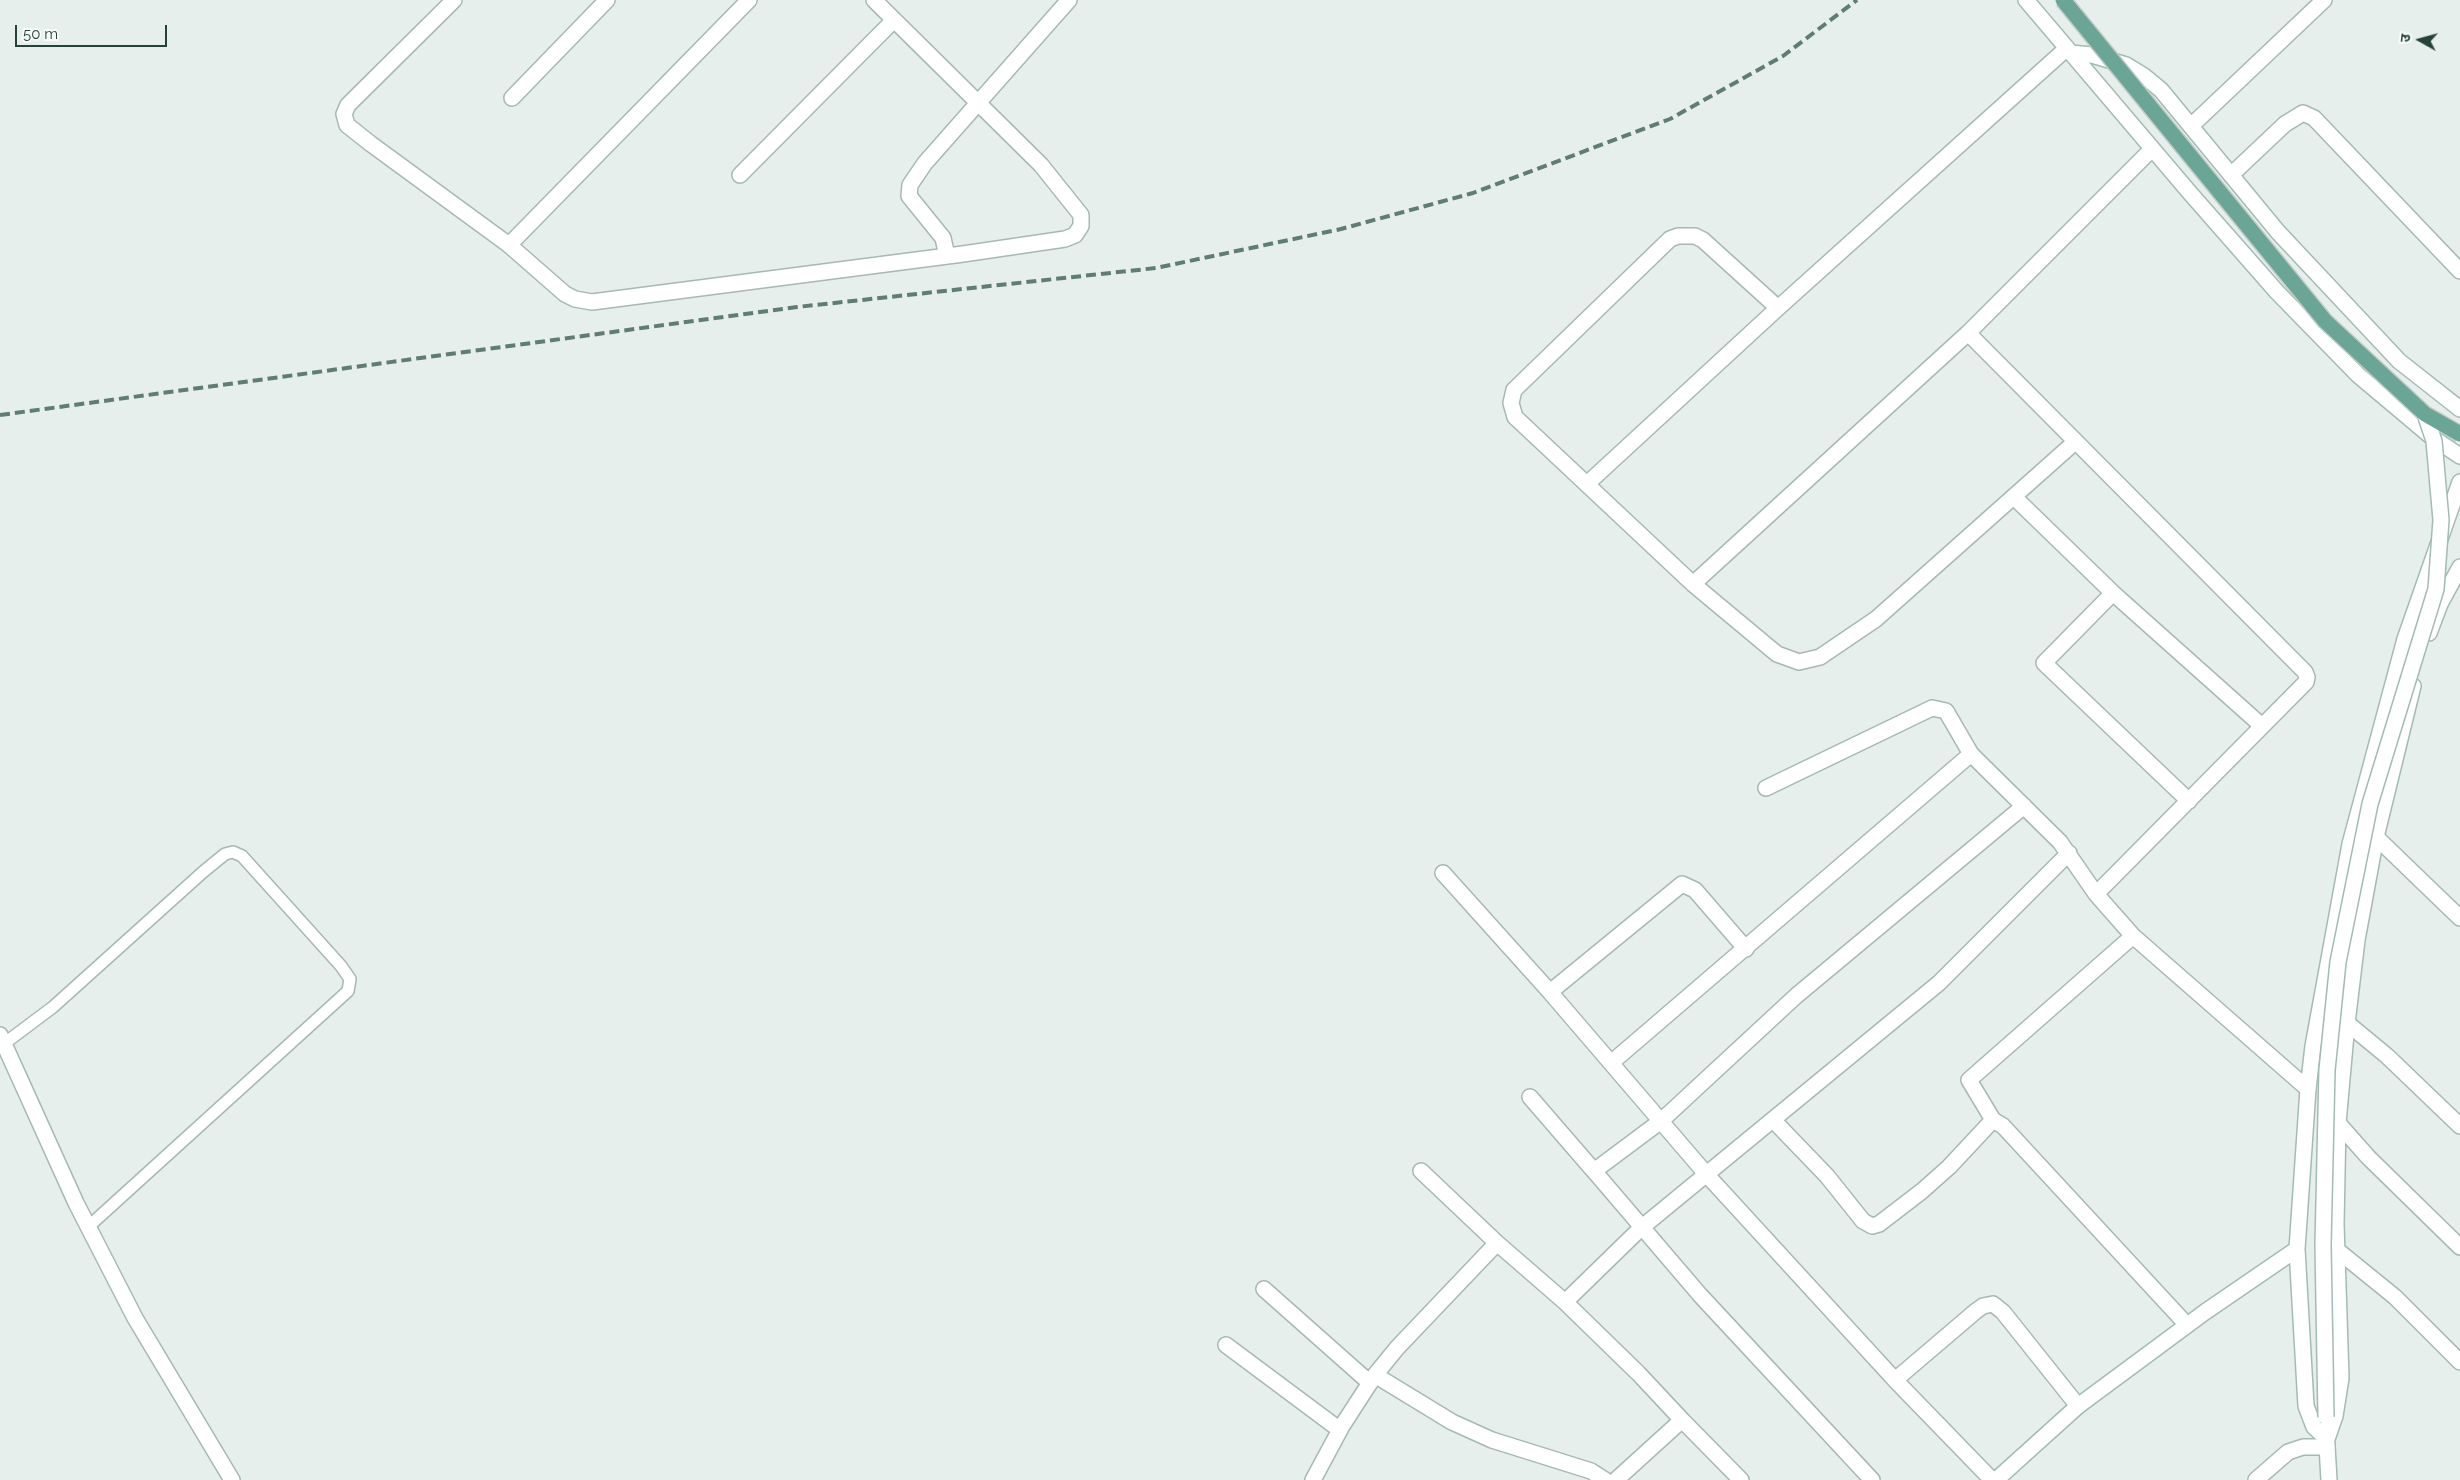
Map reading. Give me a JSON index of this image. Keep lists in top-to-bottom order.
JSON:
{
  "scale_bar": "50 m",
  "north": "left"
}
